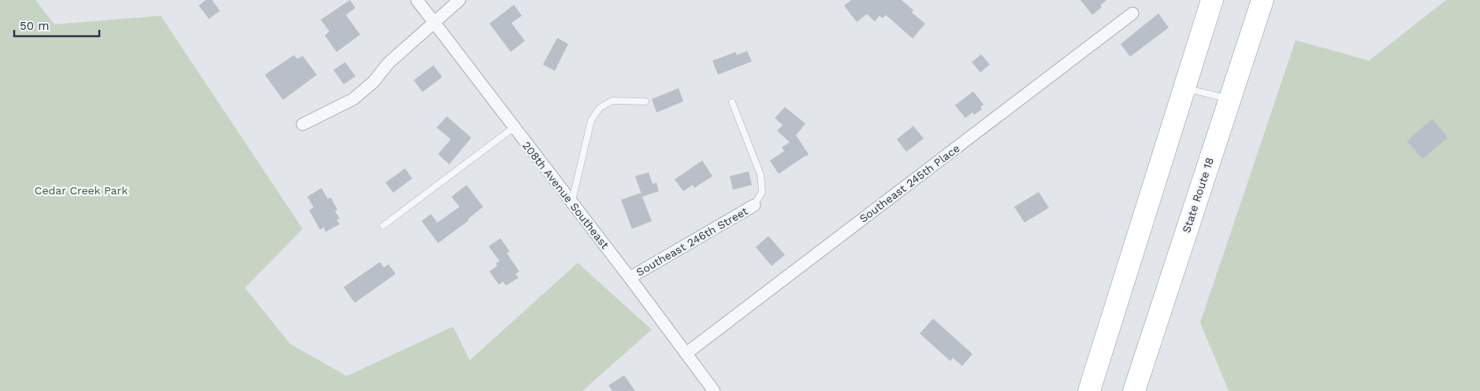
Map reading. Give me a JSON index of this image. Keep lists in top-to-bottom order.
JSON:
{
  "streets": {
    "highway": ["State Route 18"],
    "street": ["Southeast 245th Place", "208th Avenue Southeast", "Southeast 246th Street"]
  },
  "crossings": [
    ["Southeast 245th Place", "208th Avenue Southeast"],
    ["208th Avenue Southeast", "Southeast 246th Street"]
  ],
  "parks": ["Cedar Creek Park"],
  "scale_bar": "50 m"
}
